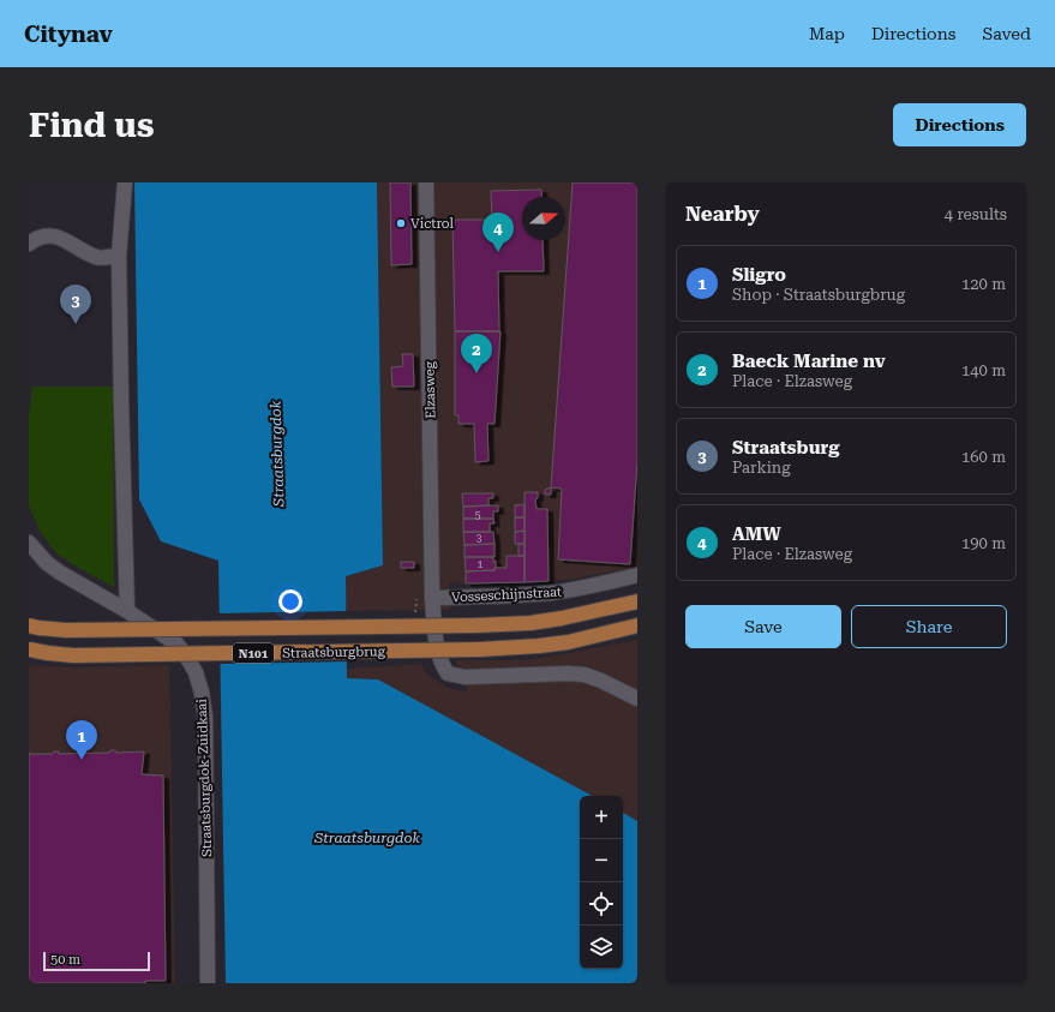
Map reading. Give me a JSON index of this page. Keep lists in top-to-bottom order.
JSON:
{
  "streets": {
    "main road": ["Straatsburgbrug", "N101"],
    "street": ["Elzasweg", "Vosseschijnstraat", "Straatsburgdok-Zuidkaai"]
  },
  "crossings": [
    ["Elzasweg", "Vosseschijnstraat"]
  ],
  "water": ["Straatsburgdok"],
  "places": ["Victrol"],
  "house_numbers": ["5", "3", "1"],
  "scale_bar": "50 m",
  "north": "right",
  "page": {
    "header": "Citynav",
    "nav": ["Map", "Directions", "Saved"],
    "buttons": [
      "Directions",
      ["Save", "Share"]
    ],
    "title": "Find us",
    "heading": ["Nearby", "4 results"],
    "pins": [
      "4",
      "3",
      "2",
      "1"
    ],
    "list": [
      {
        "mark": "1",
        "name": "Sligro",
        "note": "Shop · Straatsburgbrug",
        "value": "120 m"
      },
      {
        "mark": "2",
        "name": "Baeck Marine nv",
        "note": "Place · Elzasweg",
        "value": "140 m"
      },
      {
        "mark": "3",
        "name": "Straatsburg",
        "note": "Parking",
        "value": "160 m"
      },
      {
        "mark": "4",
        "name": "AMW",
        "note": "Place · Elzasweg",
        "value": "190 m"
      }
    ],
    "map_buttons": ["+", "−"],
    "scale": "50 m"
  }
}
